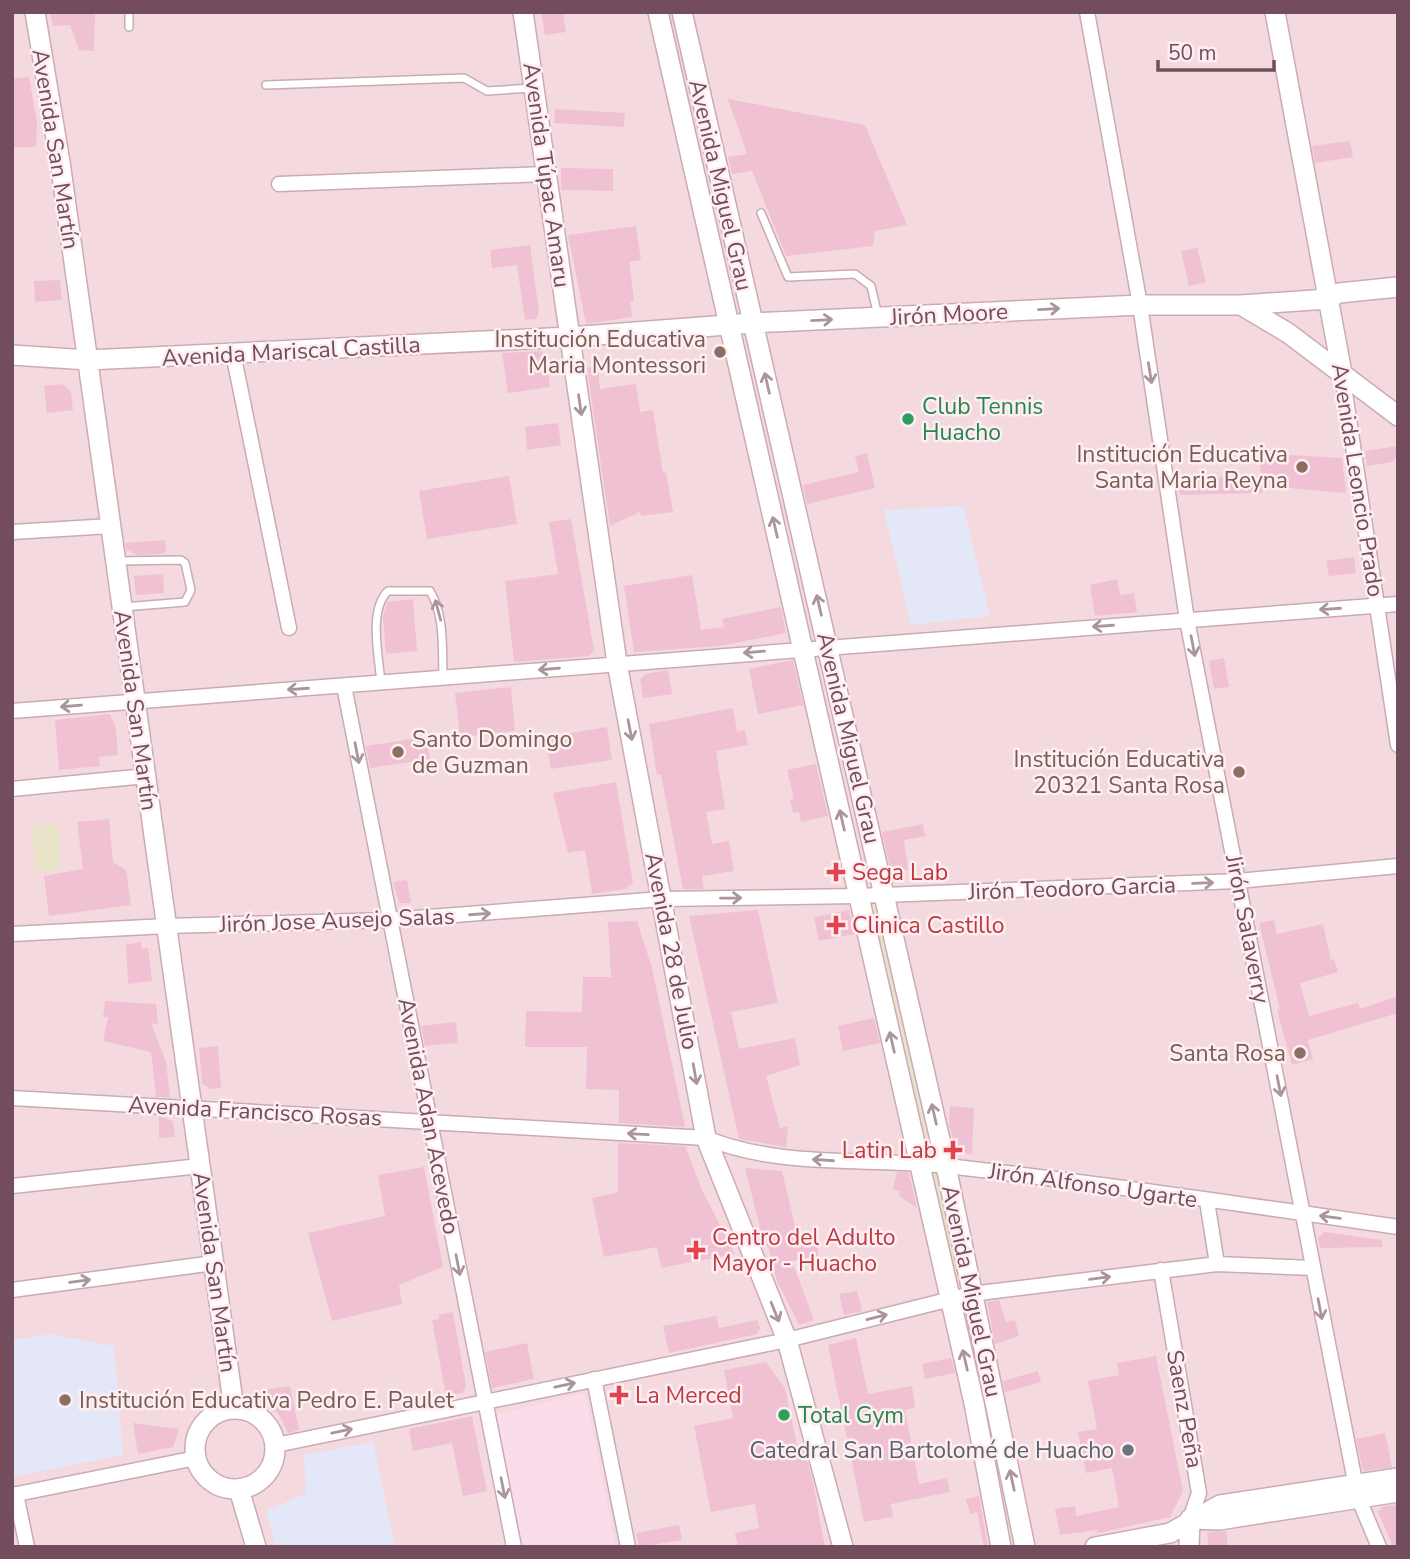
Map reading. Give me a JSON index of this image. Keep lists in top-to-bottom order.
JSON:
{
  "streets": {
    "street": [
      "Avenida San Martín",
      "Avenida Túpac Amaru",
      "Avenida Miguel Grau",
      "Jirón Moore",
      "Avenida Mariscal Castilla",
      "Avenida Leoncio Prado",
      "Jirón Teodoro Garcia",
      "Jirón Jose Ausejo Salas",
      "Jirón Salaverry",
      "Avenida 28 de Julio",
      "Avenida Francisco Rosas",
      "Avenida Adan Acevedo",
      "Jirón Alfonso Ugarte",
      "Saenz Peña"
    ]
  },
  "crossings": [
    ["Avenida San Martín", "Avenida Mariscal Castilla"],
    ["Avenida San Martín", "Jirón Jose Ausejo Salas"],
    ["Avenida San Martín", "Avenida Francisco Rosas"],
    ["Avenida Túpac Amaru", "Jirón Moore"],
    ["Avenida Túpac Amaru", "Avenida Mariscal Castilla"],
    ["Avenida Túpac Amaru", "Avenida 28 de Julio"],
    ["Avenida Miguel Grau", "Jirón Moore"],
    ["Avenida Miguel Grau", "Jirón Teodoro Garcia"],
    ["Avenida Miguel Grau", "Jirón Alfonso Ugarte"],
    ["Jirón Moore", "Avenida Mariscal Castilla"],
    ["Jirón Moore", "Avenida Leoncio Prado"],
    ["Jirón Moore", "Jirón Salaverry"],
    ["Jirón Moore", "Avenida 28 de Julio"],
    ["Avenida Mariscal Castilla", "Avenida 28 de Julio"],
    ["Jirón Teodoro Garcia", "Jirón Jose Ausejo Salas"],
    ["Jirón Teodoro Garcia", "Jirón Salaverry"],
    ["Jirón Teodoro Garcia", "Avenida 28 de Julio"],
    ["Jirón Jose Ausejo Salas", "Avenida 28 de Julio"],
    ["Jirón Jose Ausejo Salas", "Avenida Adan Acevedo"],
    ["Jirón Salaverry", "Jirón Alfonso Ugarte"],
    ["Avenida 28 de Julio", "Avenida Francisco Rosas"],
    ["Avenida 28 de Julio", "Jirón Alfonso Ugarte"],
    ["Avenida Francisco Rosas", "Avenida Adan Acevedo"],
    ["Avenida Francisco Rosas", "Jirón Alfonso Ugarte"]
  ],
  "one_way": [
    "Avenida Miguel Grau",
    "Jirón Moore",
    "Jirón Teodoro Garcia",
    "Jirón Jose Ausejo Salas",
    "Jirón Salaverry",
    "Avenida 28 de Julio",
    "Avenida Francisco Rosas",
    "Avenida Adan Acevedo",
    "Jirón Alfonso Ugarte"
  ],
  "places": {
    "other": [
      "Institución Educativa Maria Montessori",
      "Club Tennis Huacho",
      "Institución Educativa Santa Maria Reyna",
      "Santo Domingo de Guzman",
      "Institución Educativa 20321 Santa Rosa",
      "Santa Rosa",
      "Institución Educativa Pedro E. Paulet",
      "Total Gym",
      "Catedral San Bartolomé de Huacho"
    ],
    "health": [
      "Sega Lab",
      "Clinica Castillo",
      "Latin Lab",
      "Centro del Adulto Mayor - Huacho",
      "La Merced"
    ]
  },
  "scale_bar": "50 m"
}
